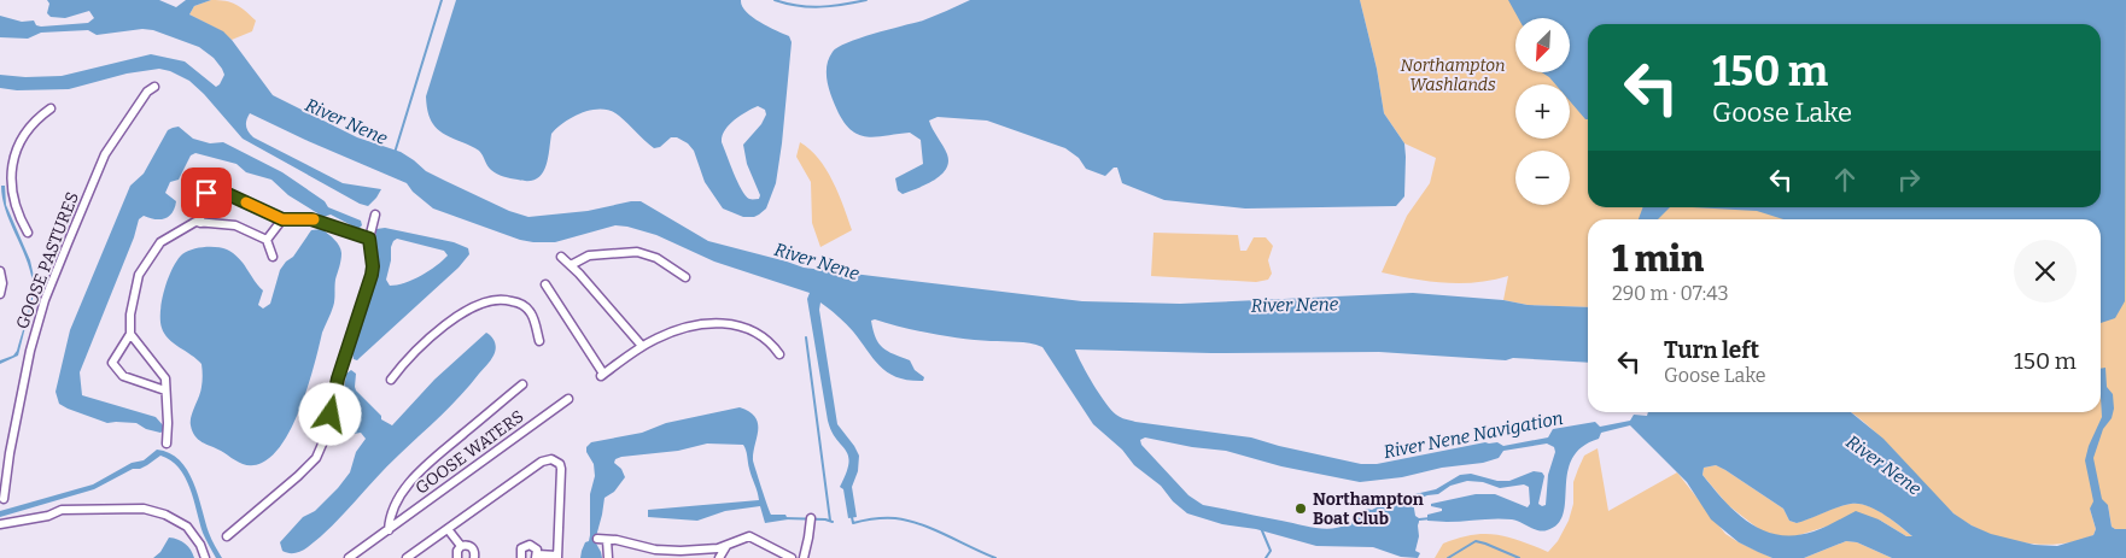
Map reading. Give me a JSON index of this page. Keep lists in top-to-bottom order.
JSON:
{
  "streets": {
    "street": ["GOOSE PASTURES", "GOOSE WATERS"]
  },
  "water": ["River Nene", "River Nene Navigation"],
  "parks": ["Northampton Washlands"],
  "places": ["Northampton Boat Club"],
  "north": "bottom left",
  "page": {
    "map_buttons": ["+", "−"],
    "turn": ["150 m", "Goose Lake"],
    "heading": ["1 min", "290 m · 07:43"],
    "list": [
      {
        "name": "Turn left",
        "note": "Goose Lake",
        "value": "150 m"
      }
    ]
  }
}
